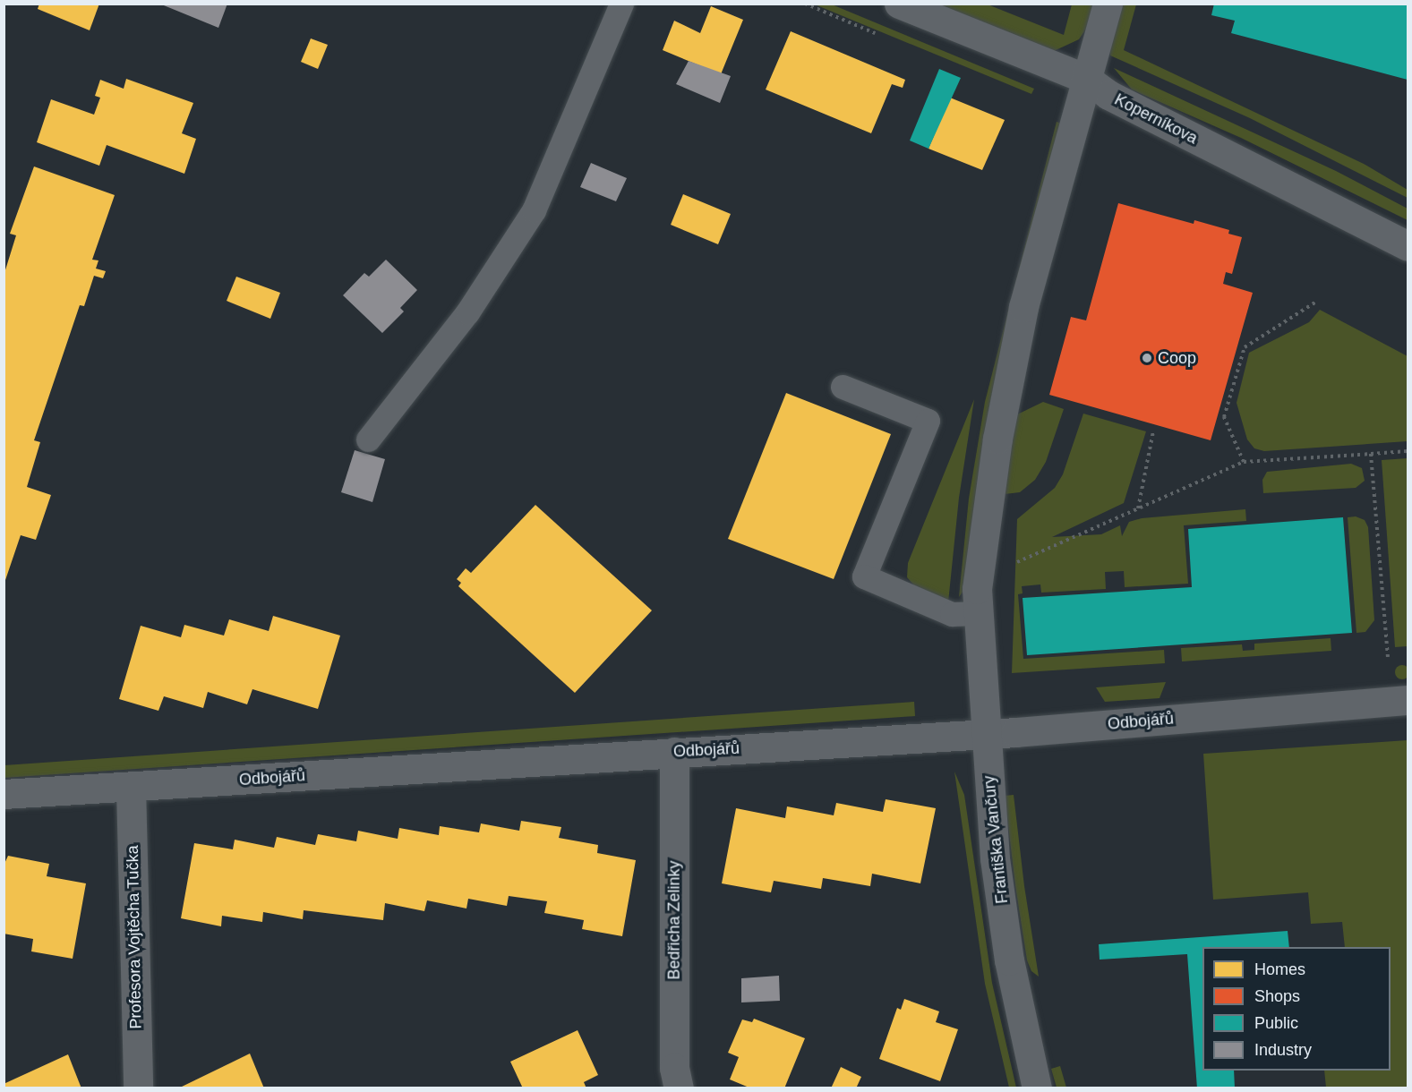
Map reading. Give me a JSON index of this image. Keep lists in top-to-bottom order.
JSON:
{
  "streets": {
    "street": [
      "Koperníkova",
      "Odbojářů",
      "Františka Vančury",
      "Bedřicha Zelinky",
      "Profesora Vojtěcha Tučka"
    ]
  },
  "crossings": [
    ["Koperníkova", "Františka Vančury"],
    ["Odbojářů", "Františka Vančury"],
    ["Odbojářů", "Bedřicha Zelinky"],
    ["Odbojářů", "Profesora Vojtěcha Tučka"]
  ],
  "places": ["Coop"],
  "legend": [
    "Homes",
    "Shops",
    "Public",
    "Industry"
  ]
}
